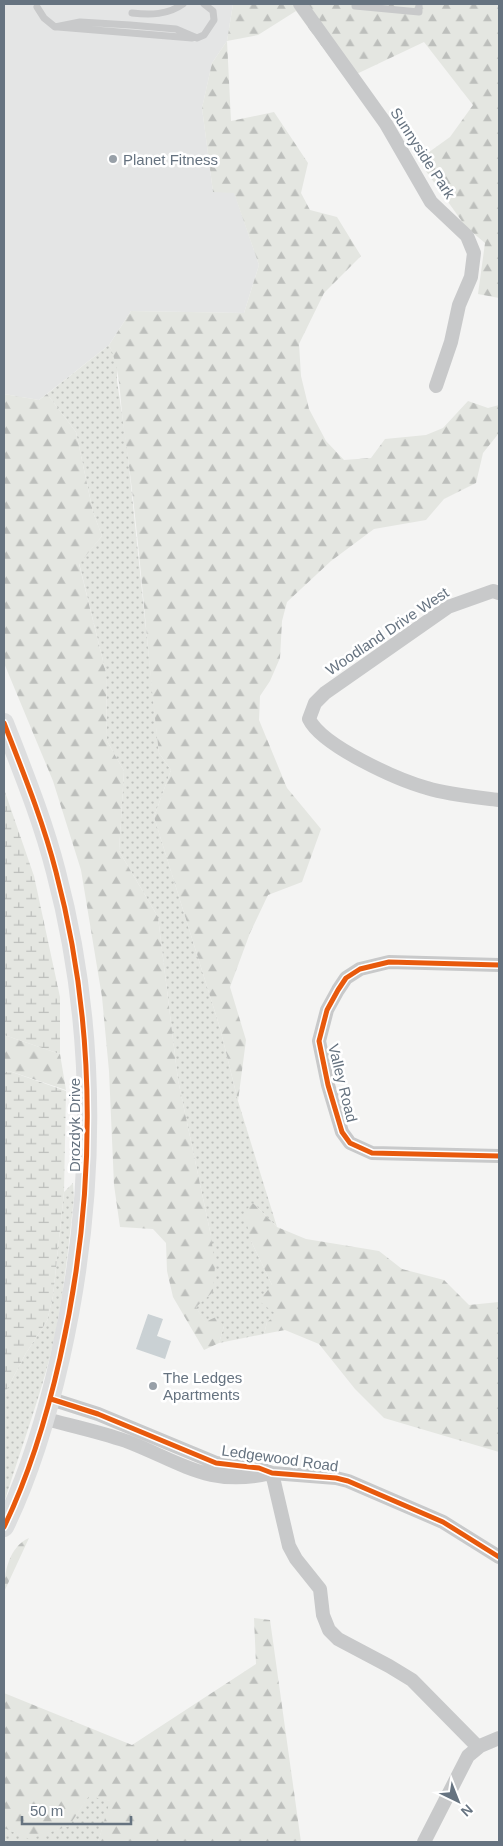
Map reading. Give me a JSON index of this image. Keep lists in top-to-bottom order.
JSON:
{
  "streets": {
    "street": [
      "Sunnyside Park",
      "Woodland Drive West",
      "Valley Road",
      "Drozdyk Drive",
      "Ledgewood Road"
    ]
  },
  "crossings": [
    ["Drozdyk Drive", "Ledgewood Road"]
  ],
  "places": ["Planet Fitness", "The Ledges Apartments"],
  "scale_bar": "50 m",
  "north": "bottom right"
}
